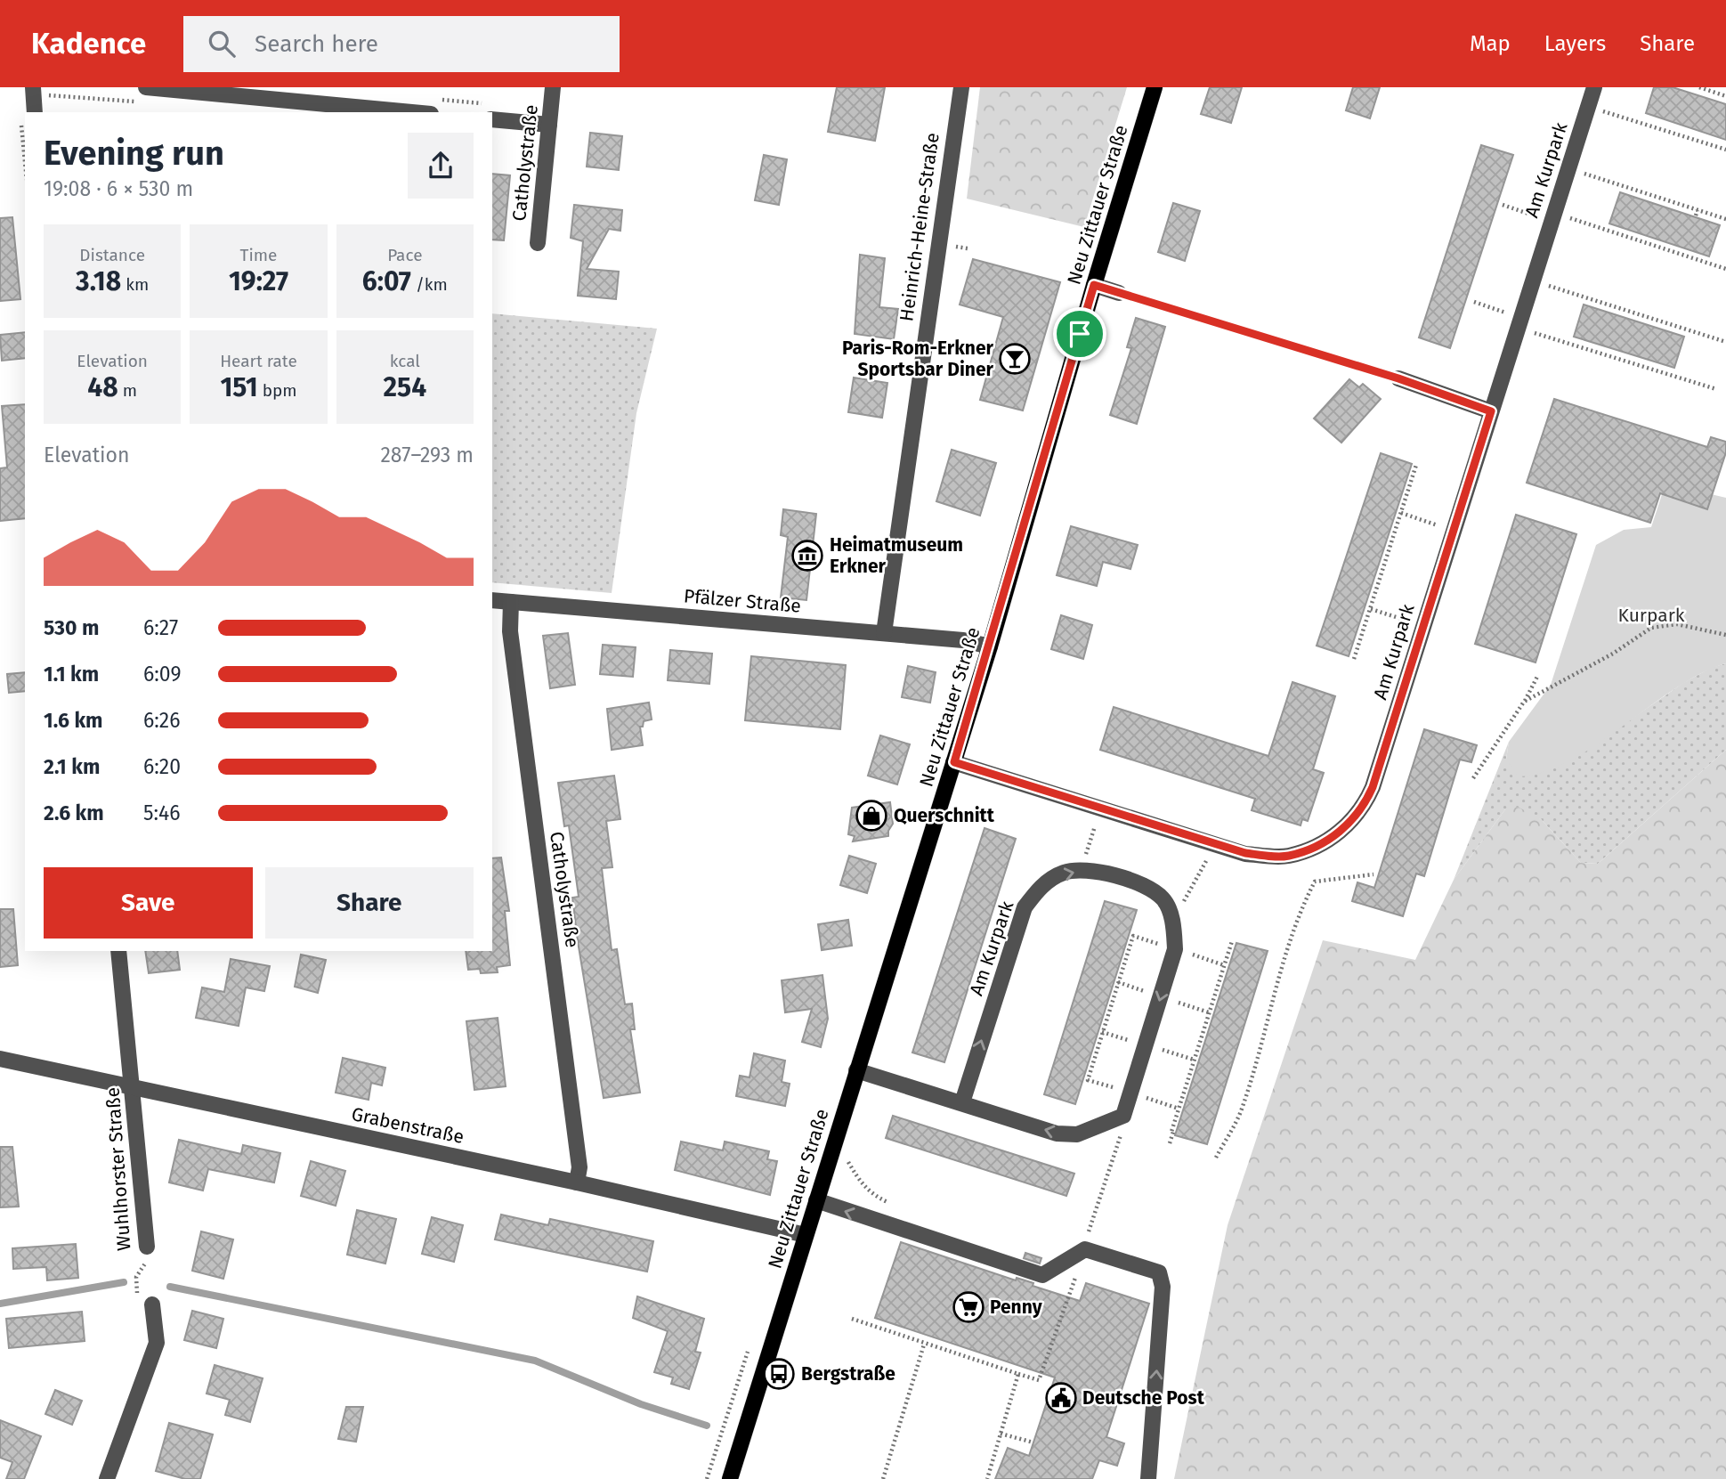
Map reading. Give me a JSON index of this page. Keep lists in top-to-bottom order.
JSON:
{
  "streets": {
    "main road": ["Neu Zittauer Straße"],
    "street": [
      "Catholystraße",
      "Am Kurpark",
      "Heinrich-Heine-Straße",
      "Pfälzer Straße",
      "Grabenstraße",
      "Wuhlhorster Straße"
    ]
  },
  "crossings": [
    ["Catholystraße", "Pfälzer Straße"],
    ["Catholystraße", "Grabenstraße"],
    ["Am Kurpark", "Neu Zittauer Straße"],
    ["Neu Zittauer Straße", "Pfälzer Straße"],
    ["Neu Zittauer Straße", "Grabenstraße"],
    ["Heinrich-Heine-Straße", "Pfälzer Straße"],
    ["Grabenstraße", "Wuhlhorster Straße"]
  ],
  "parks": ["Kurpark"],
  "places": {
    "bar": ["Paris-Rom-Erkner Sportsbar Diner"],
    "museum": ["Heimatmuseum Erkner"],
    "shop": ["Querschnitt"],
    "supermarket": ["Penny"],
    "bus stop": ["Bergstraße"],
    "public building": ["Deutsche Post"]
  },
  "page": {
    "header": "Kadence",
    "search": "Search here",
    "nav": ["Map", "Layers", "Share"],
    "heading": ["Evening run", "19:08 · 6 × 530 m"],
    "stats": [
      ["Distance", "3.18 km"],
      ["Time", "19:27"],
      ["Pace", "6:07 /km"],
      ["Elevation", "48 m"],
      ["Heart rate", "151 bpm"],
      ["kcal", "254"]
    ],
    "chart": ["Elevation", "287–293 m"],
    "list": [
      {
        "name": "530 m",
        "note": "6:27"
      },
      {
        "name": "1.1 km",
        "note": "6:09"
      },
      {
        "name": "1.6 km",
        "note": "6:26"
      },
      {
        "name": "2.1 km",
        "note": "6:20"
      },
      {
        "name": "2.6 km",
        "note": "5:46"
      }
    ],
    "buttons": ["Save", "Share"]
  }
}
